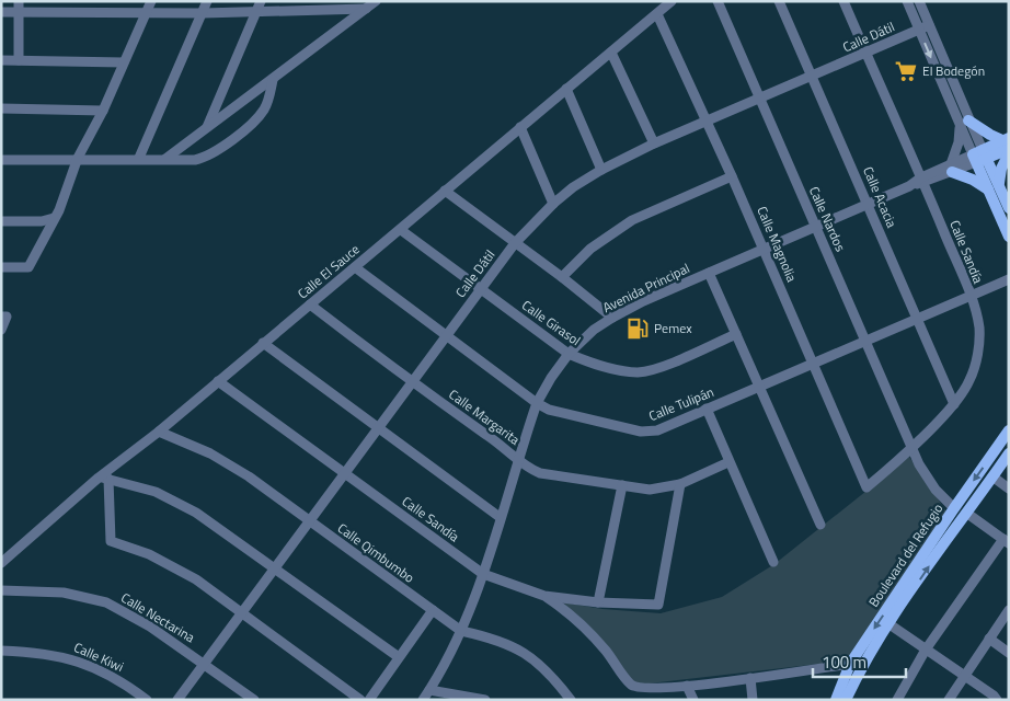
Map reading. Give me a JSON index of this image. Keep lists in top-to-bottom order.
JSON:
{
  "streets": {
    "main road": ["Avenida Principal", "Boulevard del Refugio"],
    "street": [
      "Calle Dátil",
      "Calle Acacia",
      "Calle Nardos",
      "Calle Magnolia",
      "Calle Sandía",
      "Calle El Sauce",
      "Calle Girasol",
      "Calle Tulipán",
      "Calle Margarita",
      "Calle Qimbumbo",
      "Calle Nectarina",
      "Calle Kiwi"
    ]
  },
  "crossings": [
    ["Calle Dátil", "Calle Acacia"],
    ["Calle Dátil", "Calle Nardos"],
    ["Calle Dátil", "Calle Magnolia"],
    ["Calle Dátil", "Calle Sandía"],
    ["Calle Dátil", "Calle Girasol"],
    ["Calle Dátil", "Calle Tulipán"],
    ["Calle Dátil", "Calle Margarita"],
    ["Calle Dátil", "Calle Qimbumbo"],
    ["Calle Dátil", "Calle Nectarina"],
    ["Calle Acacia", "Calle Sandía"],
    ["Calle Acacia", "Avenida Principal"],
    ["Calle Acacia", "Calle Tulipán"],
    ["Calle Nardos", "Calle Sandía"],
    ["Calle Nardos", "Avenida Principal"],
    ["Calle Nardos", "Calle Tulipán"],
    ["Calle Nardos", "Boulevard del Refugio"],
    ["Calle Magnolia", "Calle Sandía"],
    ["Calle Magnolia", "Calle El Sauce"],
    ["Calle Magnolia", "Avenida Principal"],
    ["Calle Magnolia", "Calle Tulipán"],
    ["Calle Sandía", "Calle El Sauce"],
    ["Calle Sandía", "Avenida Principal"],
    ["Calle Sandía", "Calle Tulipán"],
    ["Calle Sandía", "Calle Margarita"],
    ["Calle El Sauce", "Calle Girasol"],
    ["Calle El Sauce", "Calle Tulipán"],
    ["Calle El Sauce", "Calle Margarita"],
    ["Calle El Sauce", "Calle Qimbumbo"],
    ["Avenida Principal", "Calle Girasol"],
    ["Avenida Principal", "Calle Tulipán"],
    ["Avenida Principal", "Calle Margarita"],
    ["Avenida Principal", "Calle Qimbumbo"]
  ],
  "places": {
    "supermarket": ["El Bodegón"],
    "fuel station": ["Pemex"]
  },
  "scale_bar": "100 m"
}
